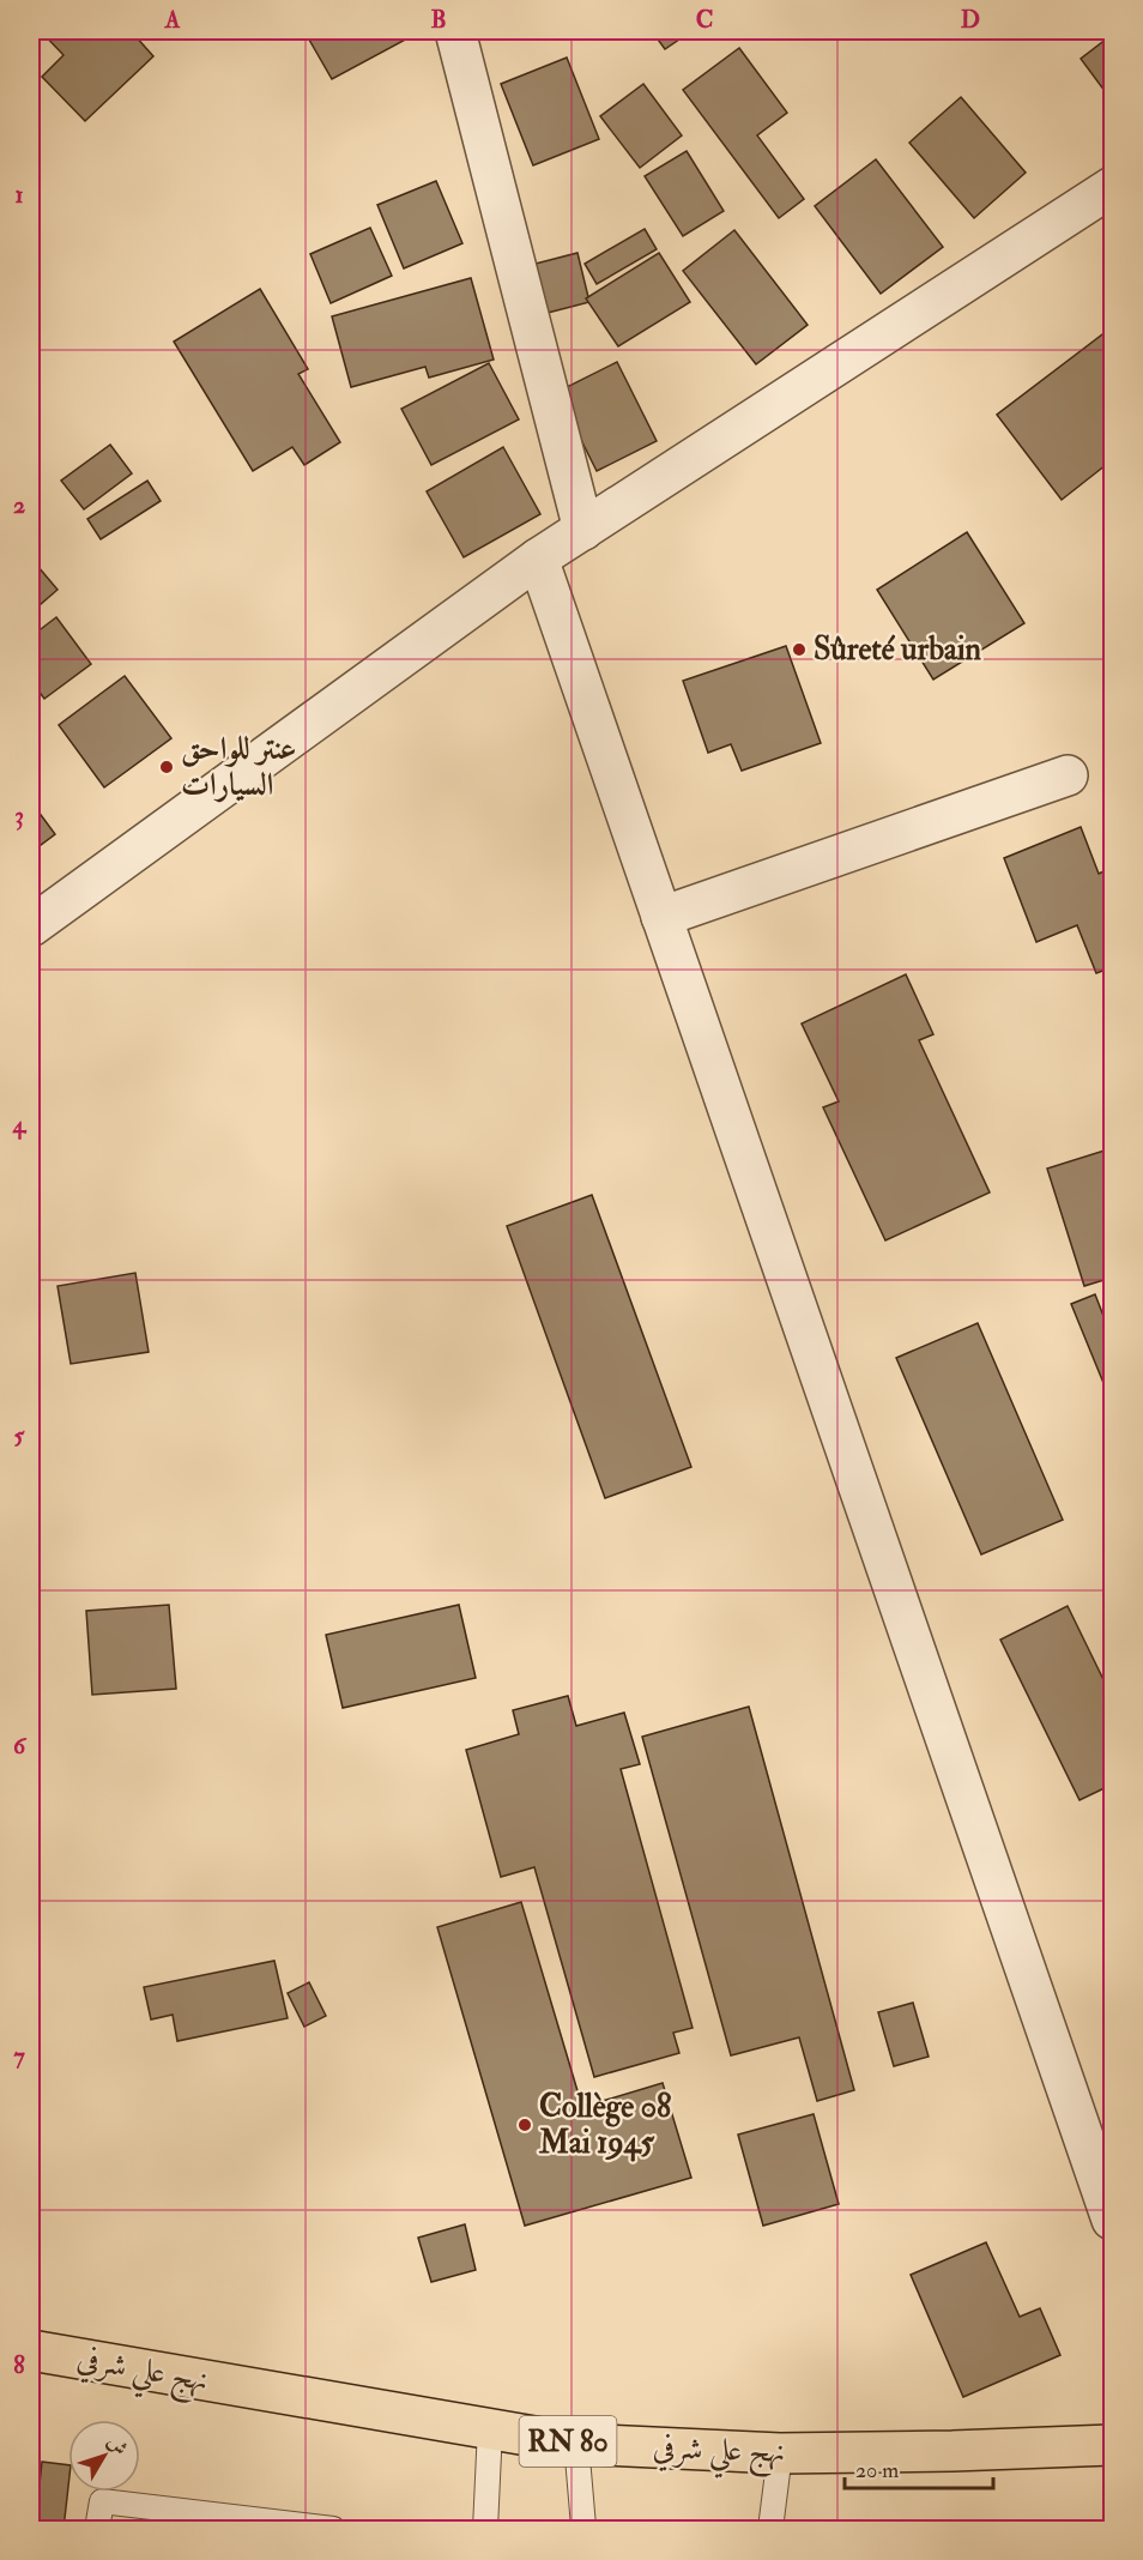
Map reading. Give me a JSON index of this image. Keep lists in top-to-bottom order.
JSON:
{
  "streets": {
    "main road": ["نهج علي شرفي", "RN 80"]
  },
  "places": ["Sûreté urbain", "عنتر للواحق السيارات", "Collège 08 Mai 1945"],
  "scale_bar": "20 m",
  "north": "top right",
  "grid": {
    "columns": [
      "A",
      "B",
      "C",
      "D"
    ],
    "rows": [
      "1",
      "2",
      "3",
      "4",
      "5",
      "6",
      "7",
      "8"
    ]
  }
}
